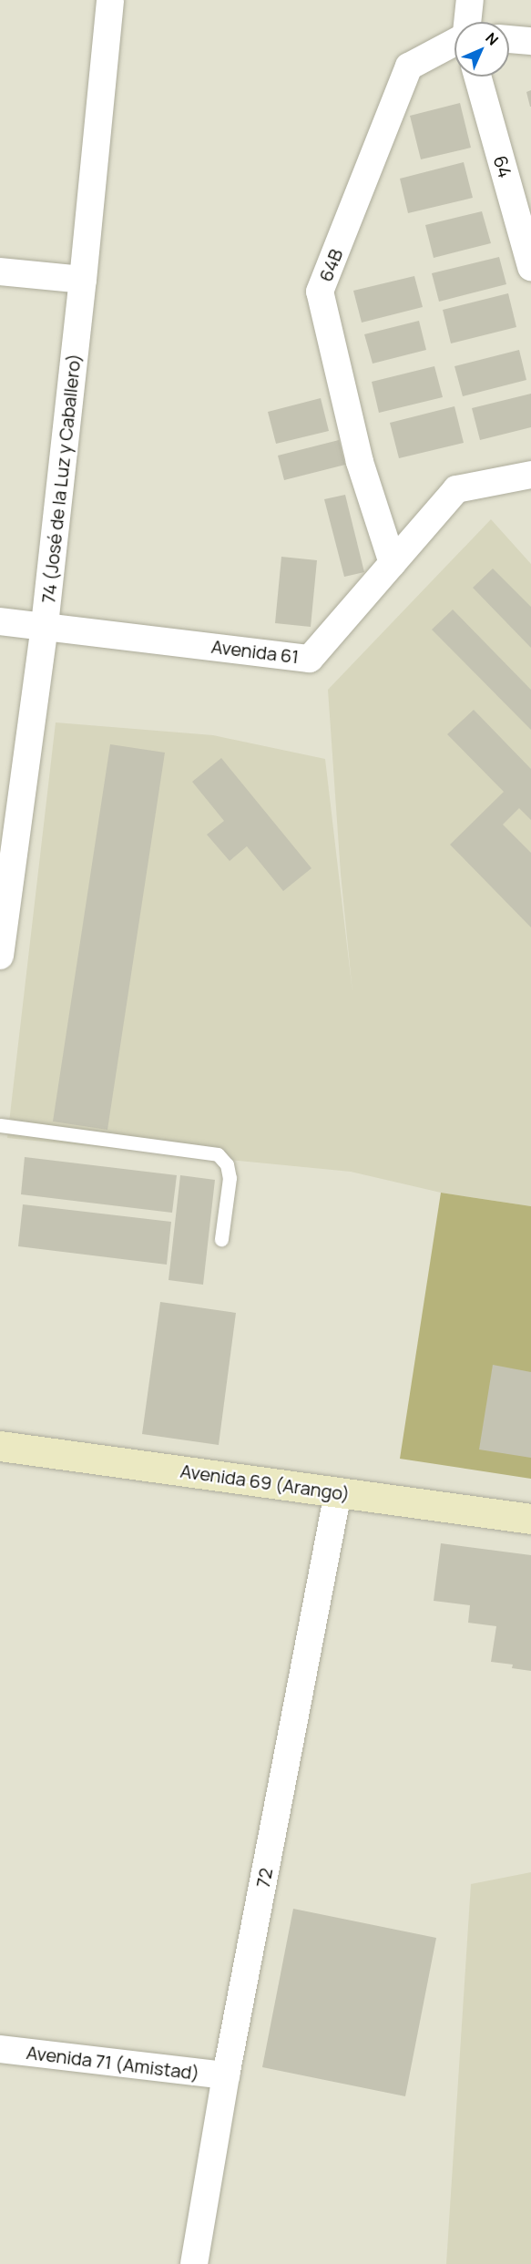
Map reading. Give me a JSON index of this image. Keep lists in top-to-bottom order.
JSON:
{
  "streets": {
    "street": [
      "64",
      "64B",
      "74 (José de la Luz y Caballero)",
      "Avenida 61",
      "Avenida 69 (Arango)",
      "72",
      "Avenida 71 (Amistad)"
    ]
  },
  "crossings": [
    ["64B", "Avenida 61"],
    ["74 (José de la Luz y Caballero)", "Avenida 61"],
    ["Avenida 69 (Arango)", "72"],
    ["72", "Avenida 71 (Amistad)"]
  ],
  "north": "top right"
}
